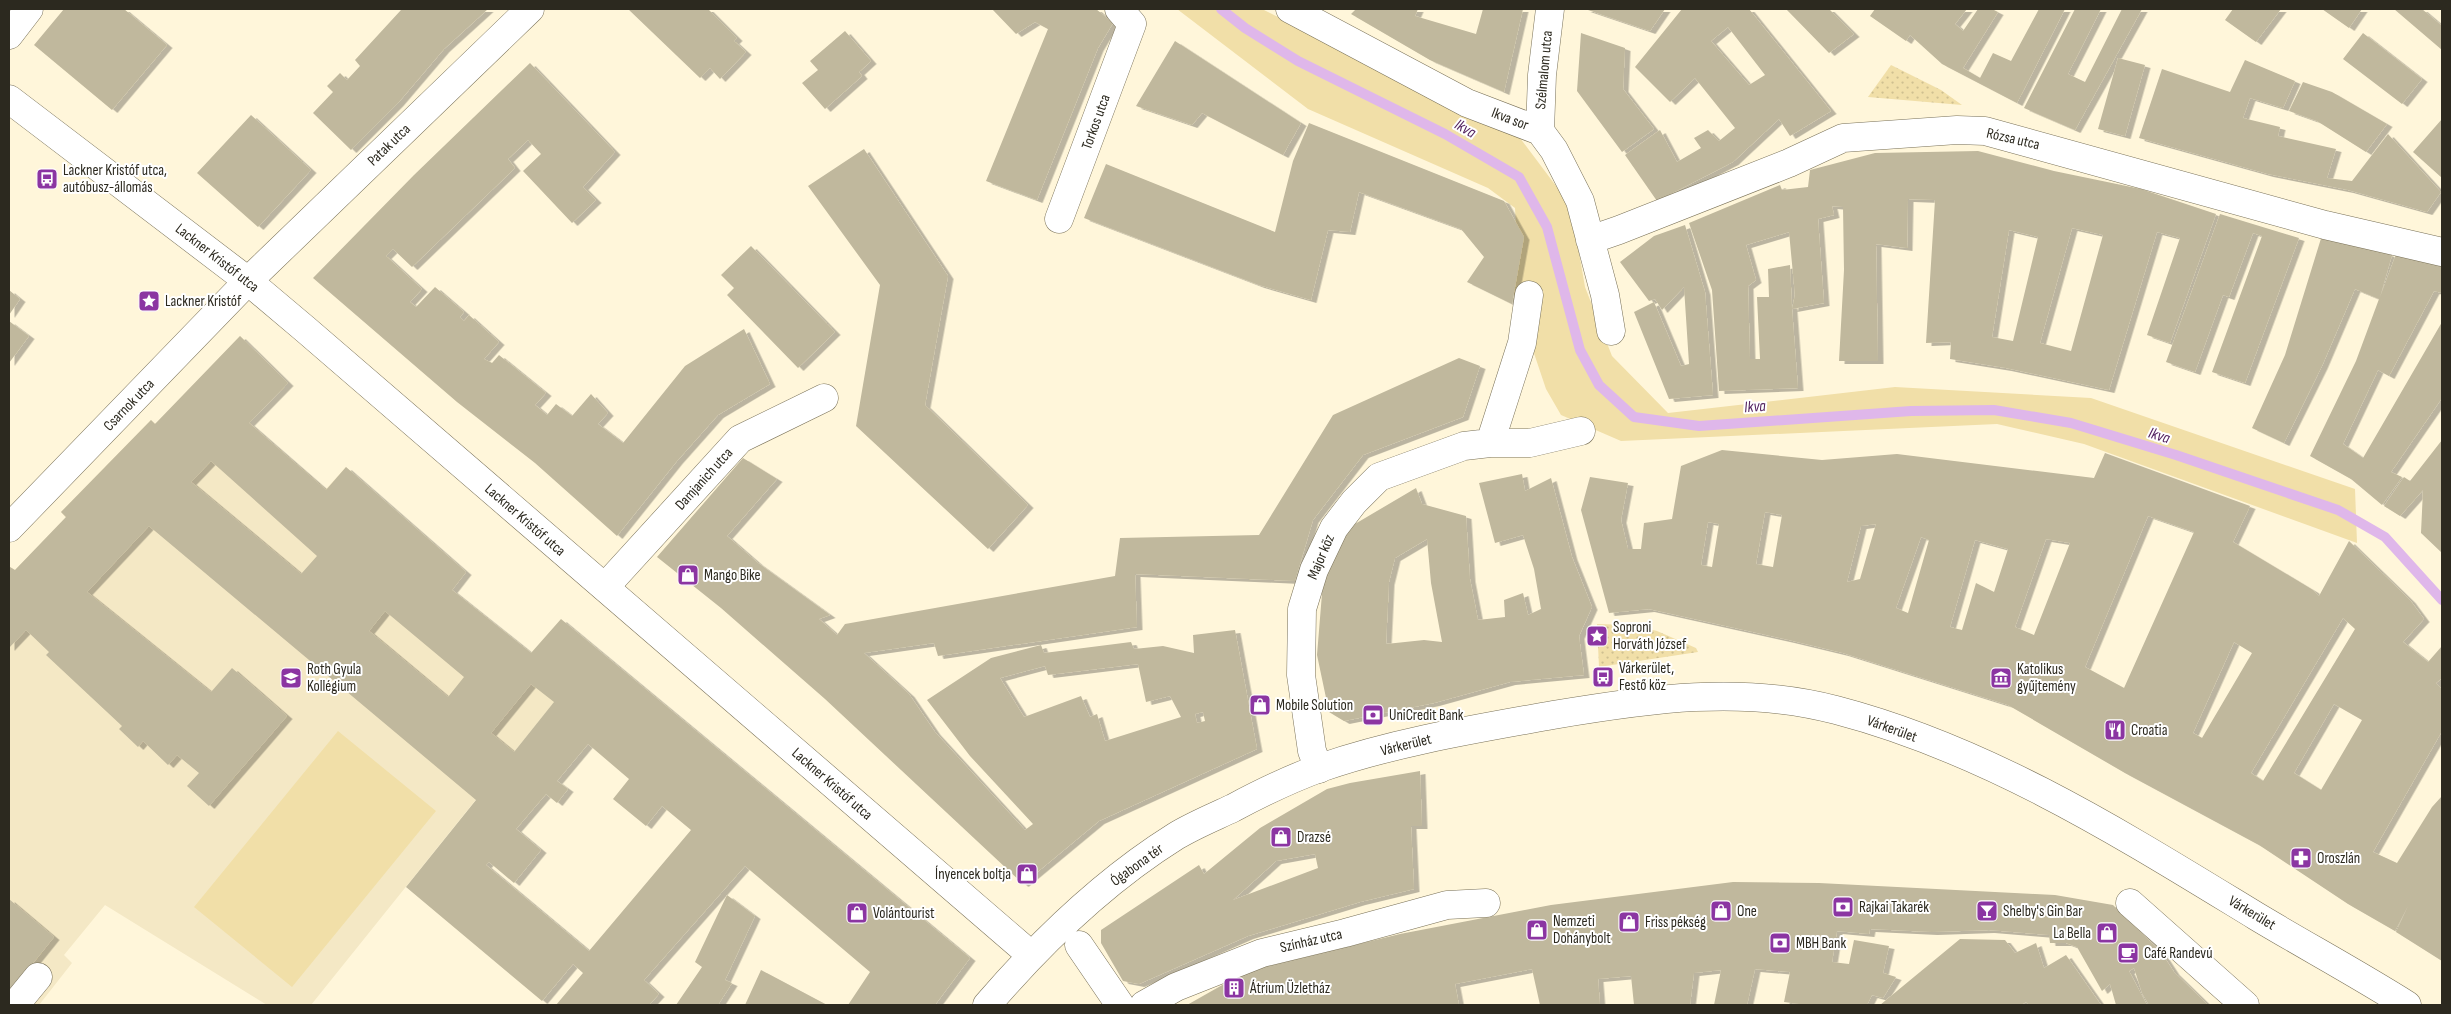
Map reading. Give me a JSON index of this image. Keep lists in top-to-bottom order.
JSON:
{
  "streets": {
    "street": [
      "Szélmalom utca",
      "Ikva sor",
      "Torkos utca",
      "Rózsa utca",
      "Patak utca",
      "Lackner Kristóf utca",
      "Csarnok utca",
      "Damjanich utca",
      "Major köz",
      "Várkerület",
      "Ógabona tér",
      "Színház utca"
    ]
  },
  "crossings": [
    ["Szélmalom utca", "Ikva sor"],
    ["Ikva sor", "Rózsa utca"],
    ["Patak utca", "Lackner Kristóf utca"],
    ["Patak utca", "Csarnok utca"],
    ["Lackner Kristóf utca", "Csarnok utca"],
    ["Lackner Kristóf utca", "Damjanich utca"],
    ["Lackner Kristóf utca", "Ógabona tér"],
    ["Major köz", "Várkerület"],
    ["Major köz", "Ógabona tér"],
    ["Várkerület", "Ógabona tér"]
  ],
  "water": ["Ikva"],
  "places": {
    "bus stop": ["Lackner Kristóf utca, autóbusz-állomás", "Várkerület, Festő köz"],
    "place": ["Lackner Kristóf", "Soproni Horváth József"],
    "shop": [
      "Mango Bike",
      "Mobile Solution",
      "Drazsé",
      "Ínyencek boltja",
      "One",
      "Volántourist",
      "Friss pékség",
      "Nemzeti Dohánybolt",
      "La Bella"
    ],
    "school or university": ["Roth Gyula Kollégium"],
    "museum": ["Katolikus gyűjtemény"],
    "bank": ["UniCredit Bank", "Rajkai Takarék", "MBH Bank"],
    "restaurant": ["Croatia"],
    "pharmacy": ["Oroszlán"],
    "bar": ["Shelby's Gin Bar"],
    "cafe": ["Café Randevú"],
    "building": ["Átrium Üzletház"]
  }
}
